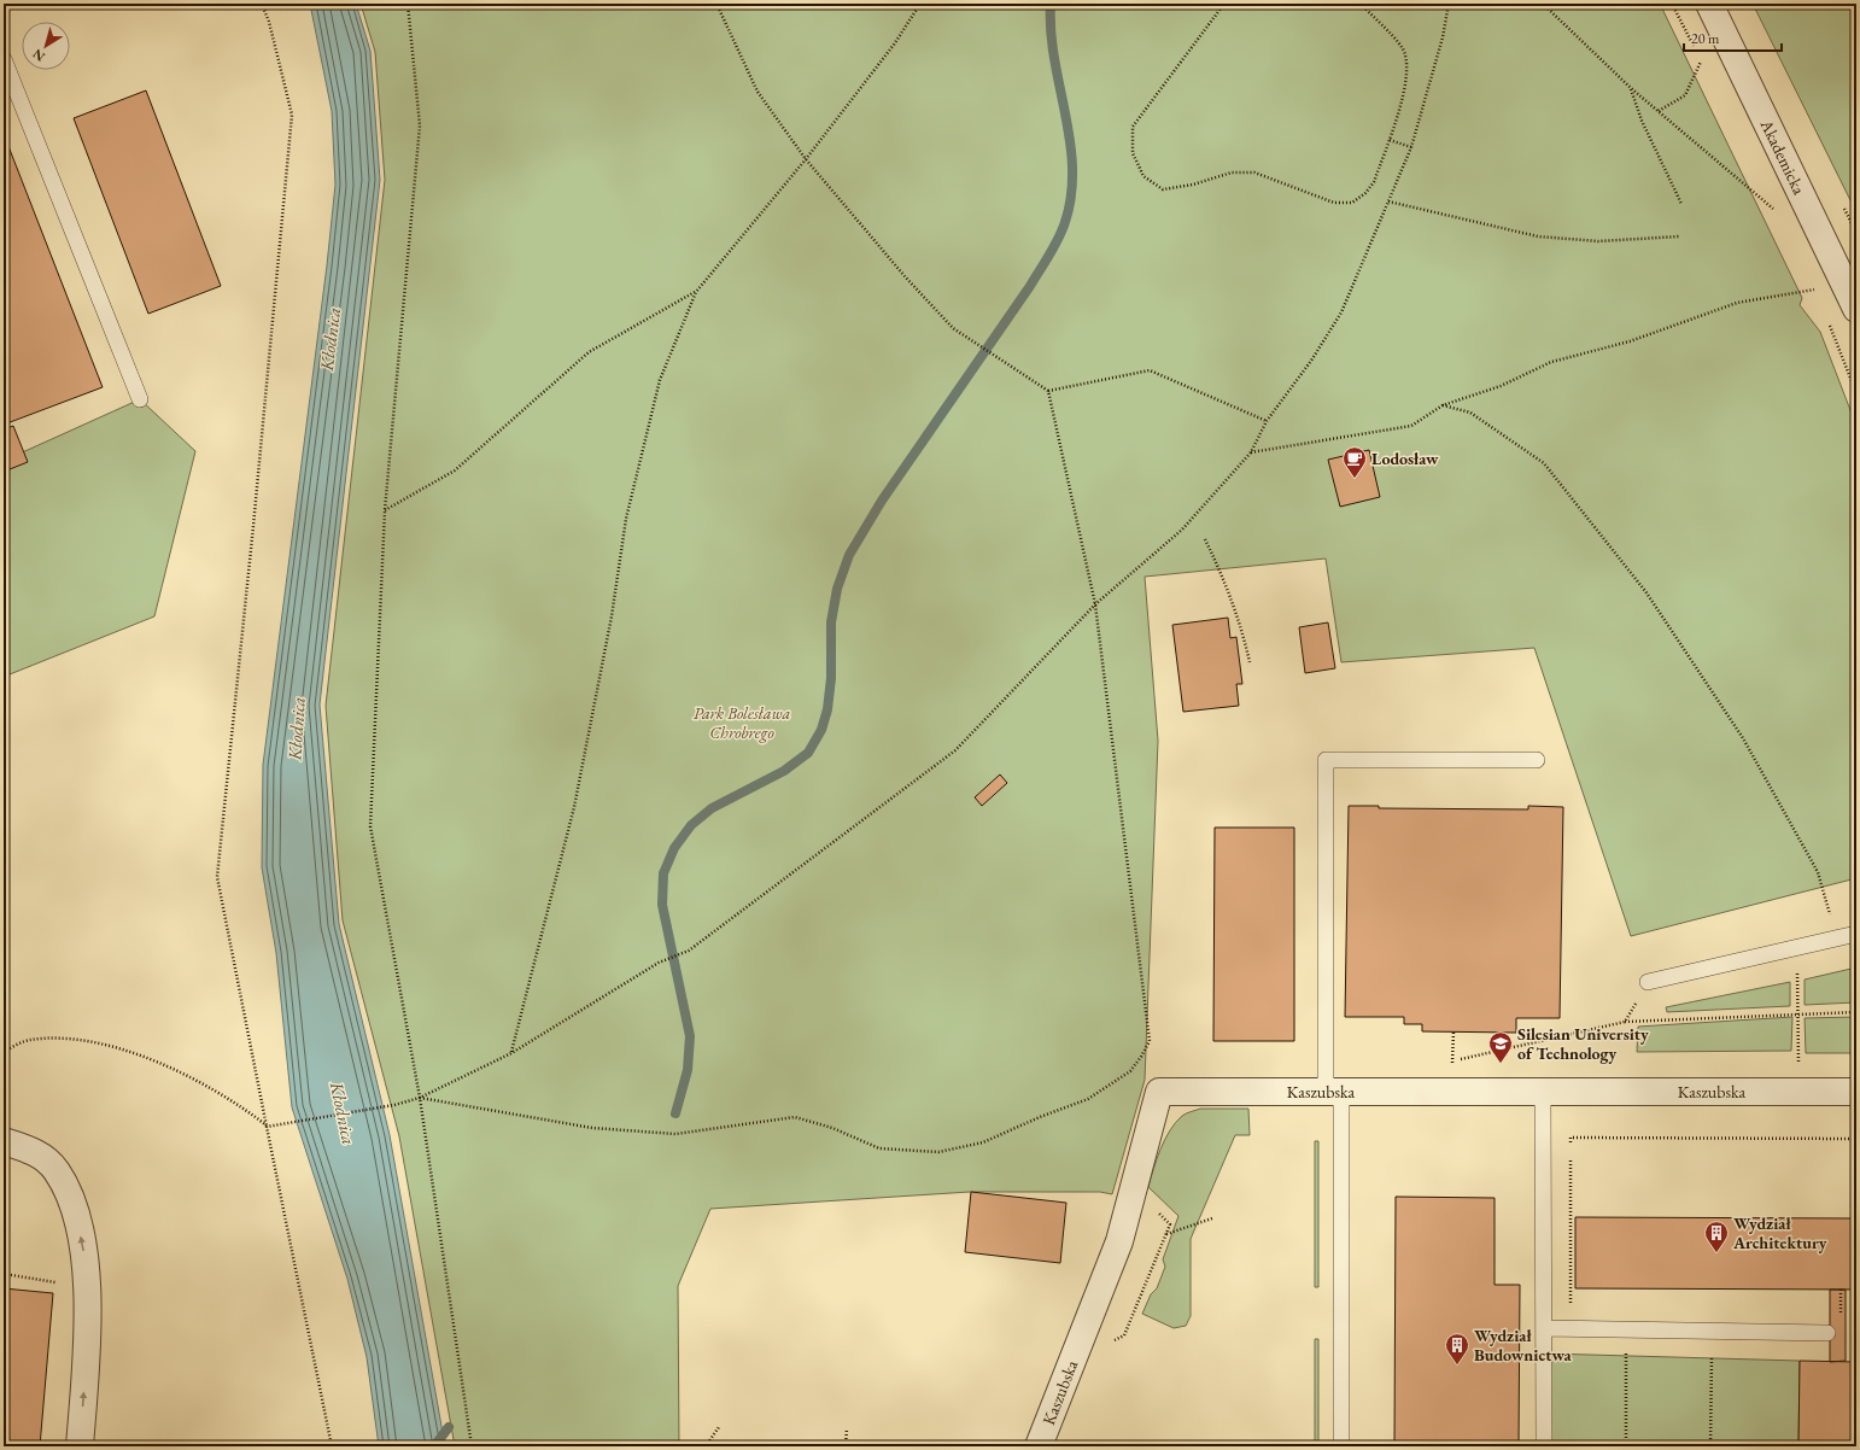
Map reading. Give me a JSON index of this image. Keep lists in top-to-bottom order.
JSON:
{
  "streets": {
    "street": ["Akademicka", "Kaszubska"]
  },
  "water": ["Kłodnica"],
  "parks": ["Park Bolesława Chrobrego"],
  "places": {
    "cafe": ["Lodosław"],
    "school or university": ["Silesian University of Technology"],
    "building": ["Wydział Architektury", "Wydział Budownictwa"]
  },
  "scale_bar": "20 m",
  "north": "bottom left"
}
